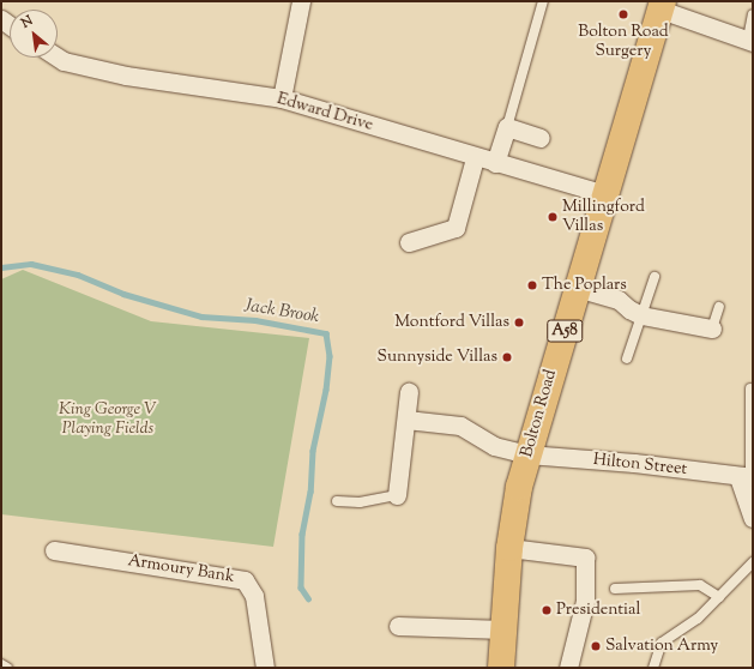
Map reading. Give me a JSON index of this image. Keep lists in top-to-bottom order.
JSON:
{
  "streets": {
    "main road": ["A58", "Bolton Road"],
    "street": ["Edward Drive", "Hilton Street", "Armoury Bank"]
  },
  "crossings": [
    ["Edward Drive", "Bolton Road"],
    ["Bolton Road", "Hilton Street"]
  ],
  "water": ["Jack Brook"],
  "parks": ["King George V Playing Fields"],
  "places": [
    "Bolton Road Surgery",
    "Millingford Villas",
    "The Poplars",
    "Montford Villas",
    "Sunnyside Villas",
    "Presidential",
    "Salvation Army"
  ],
  "north": "top left"
}
